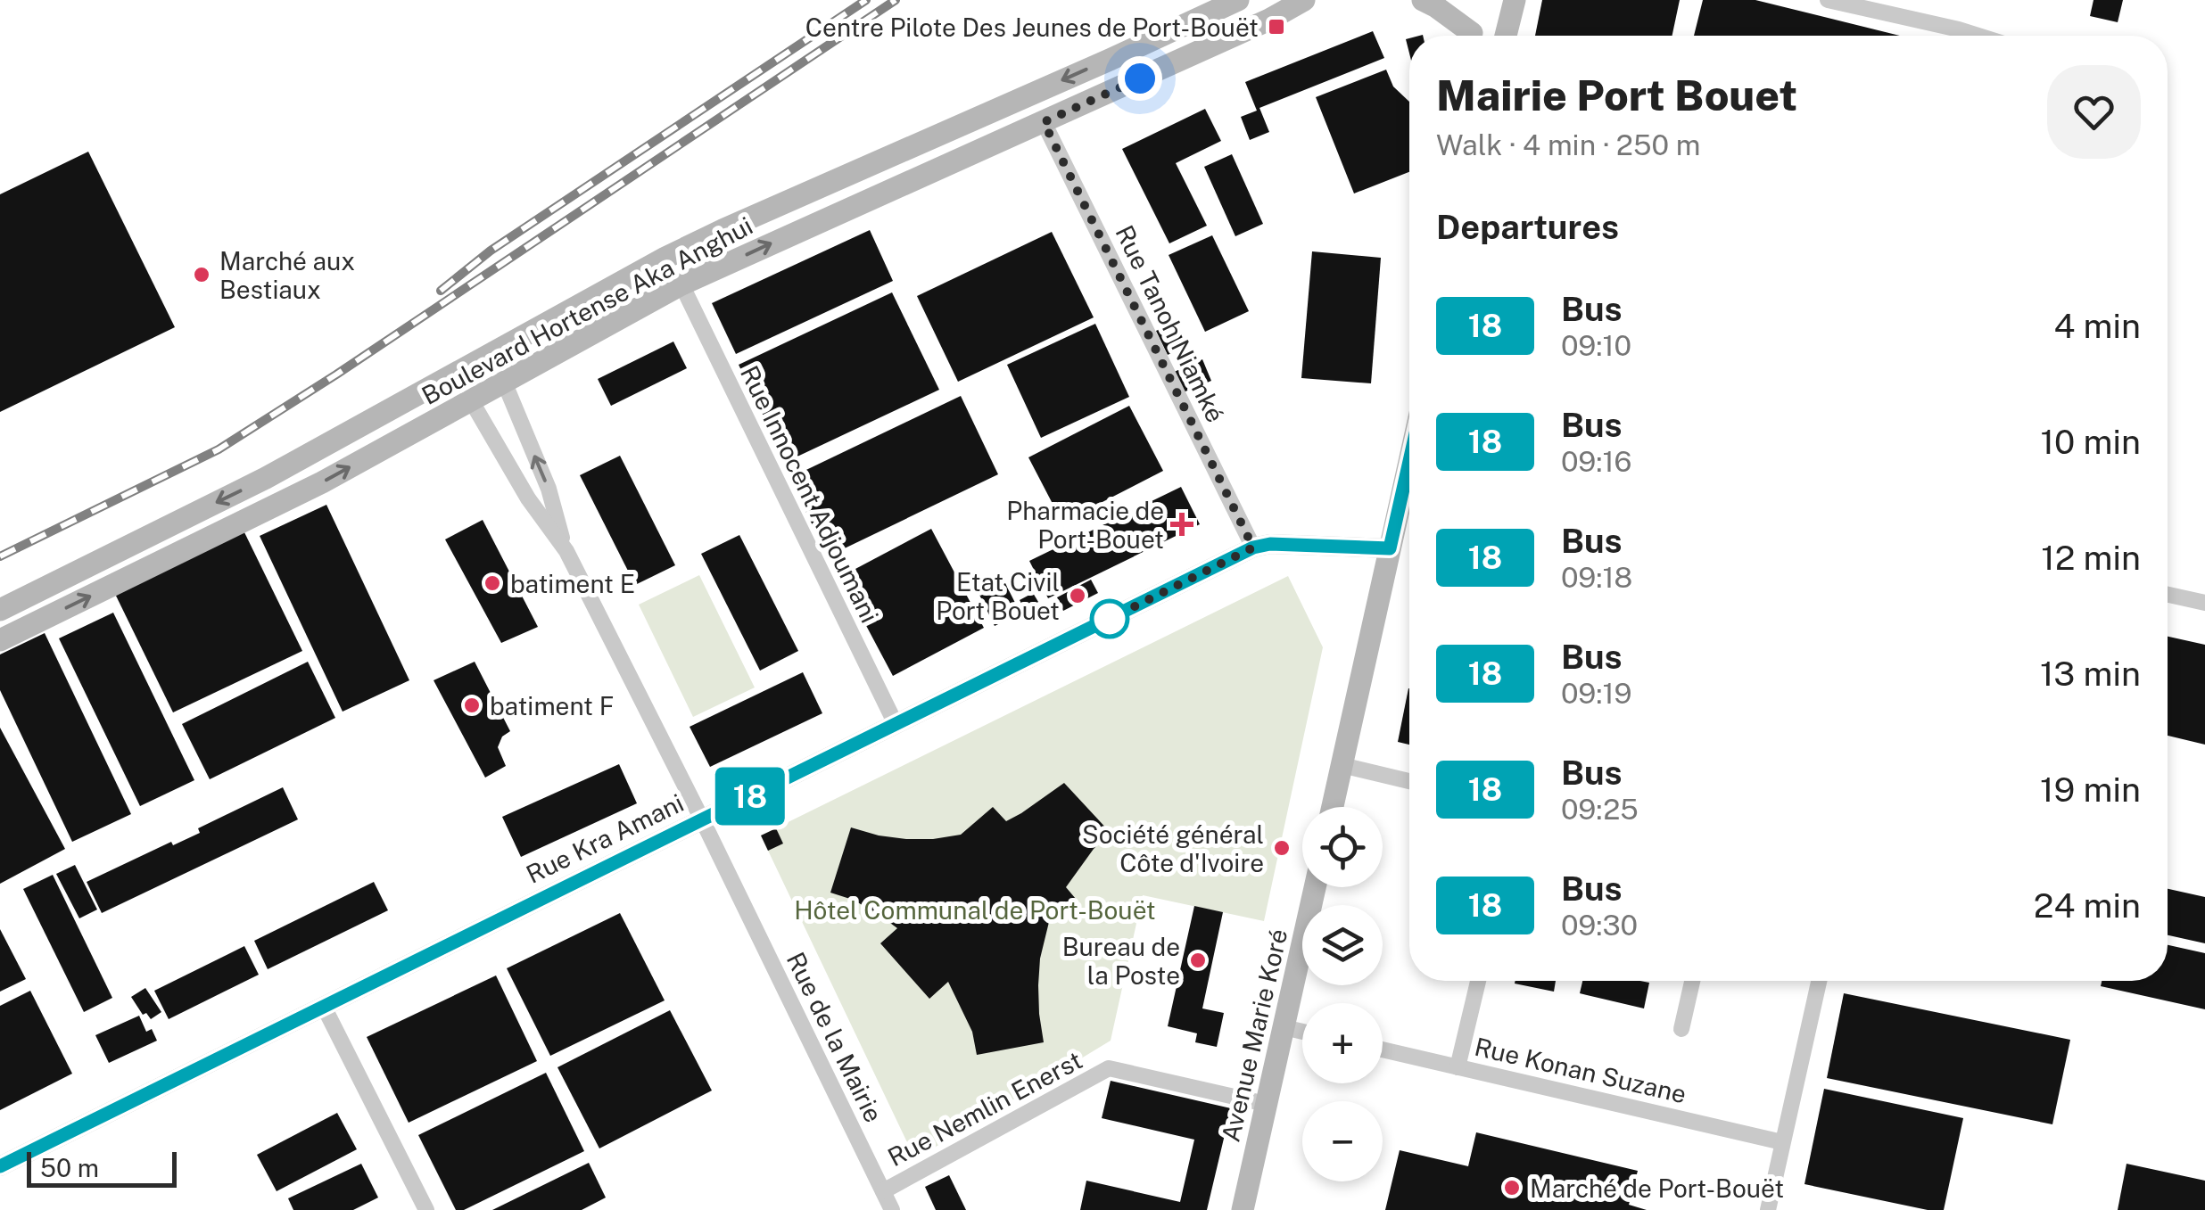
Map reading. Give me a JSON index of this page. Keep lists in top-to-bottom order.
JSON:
{
  "streets": {
    "main road": ["Boulevard Hortense Aka Anghui", "Avenue Marie Koré"],
    "street": [
      "Rue Tanoh Niamké",
      "Rue Innocent Adjoumani",
      "Rue Kra Amani",
      "Rue de la Mairie",
      "Rue Konan Suzane",
      "Rue Nemlin Enerst"
    ]
  },
  "crossings": [
    ["Boulevard Hortense Aka Anghui", "Rue Tanoh Niamké"],
    ["Boulevard Hortense Aka Anghui", "Rue Innocent Adjoumani"],
    ["Boulevard Hortense Aka Anghui", "Rue de la Mairie"],
    ["Rue Tanoh Niamké", "Rue Kra Amani"],
    ["Rue Innocent Adjoumani", "Rue Kra Amani"],
    ["Rue Kra Amani", "Rue de la Mairie"],
    ["Avenue Marie Koré", "Rue Nemlin Enerst"],
    ["Rue de la Mairie", "Rue Nemlin Enerst"]
  ],
  "parks": ["Hôtel Communal de Port-Bouët"],
  "places": {
    "transit": ["Centre Pilote Des Jeunes de Port-Bouët"],
    "other": [
      "Marché aux Bestiaux",
      "batiment E",
      "Etat Civil Port Bouet",
      "batiment F",
      "Société général Côte d'Ivoire",
      "Bureau de la Poste",
      "Marché de Port-Bouët"
    ],
    "health": ["Pharmacie de Port-Bouet"]
  },
  "lines": ["bus line 18"],
  "scale_bar": "50 m",
  "page": {
    "on_map": "18",
    "heading": [
      ["Mairie Port Bouet", "Walk · 4 min · 250 m"],
      "Departures"
    ],
    "list": [
      {
        "mark": "18",
        "name": "Bus",
        "note": "09:10",
        "value": "4 min"
      },
      {
        "mark": "18",
        "name": "Bus",
        "note": "09:16",
        "value": "10 min"
      },
      {
        "mark": "18",
        "name": "Bus",
        "note": "09:18",
        "value": "12 min"
      },
      {
        "mark": "18",
        "name": "Bus",
        "note": "09:19",
        "value": "13 min"
      },
      {
        "mark": "18",
        "name": "Bus",
        "note": "09:25",
        "value": "19 min"
      },
      {
        "mark": "18",
        "name": "Bus",
        "note": "09:30",
        "value": "24 min"
      }
    ],
    "map_buttons": ["+", "−"],
    "scale": "50 m"
  }
}
